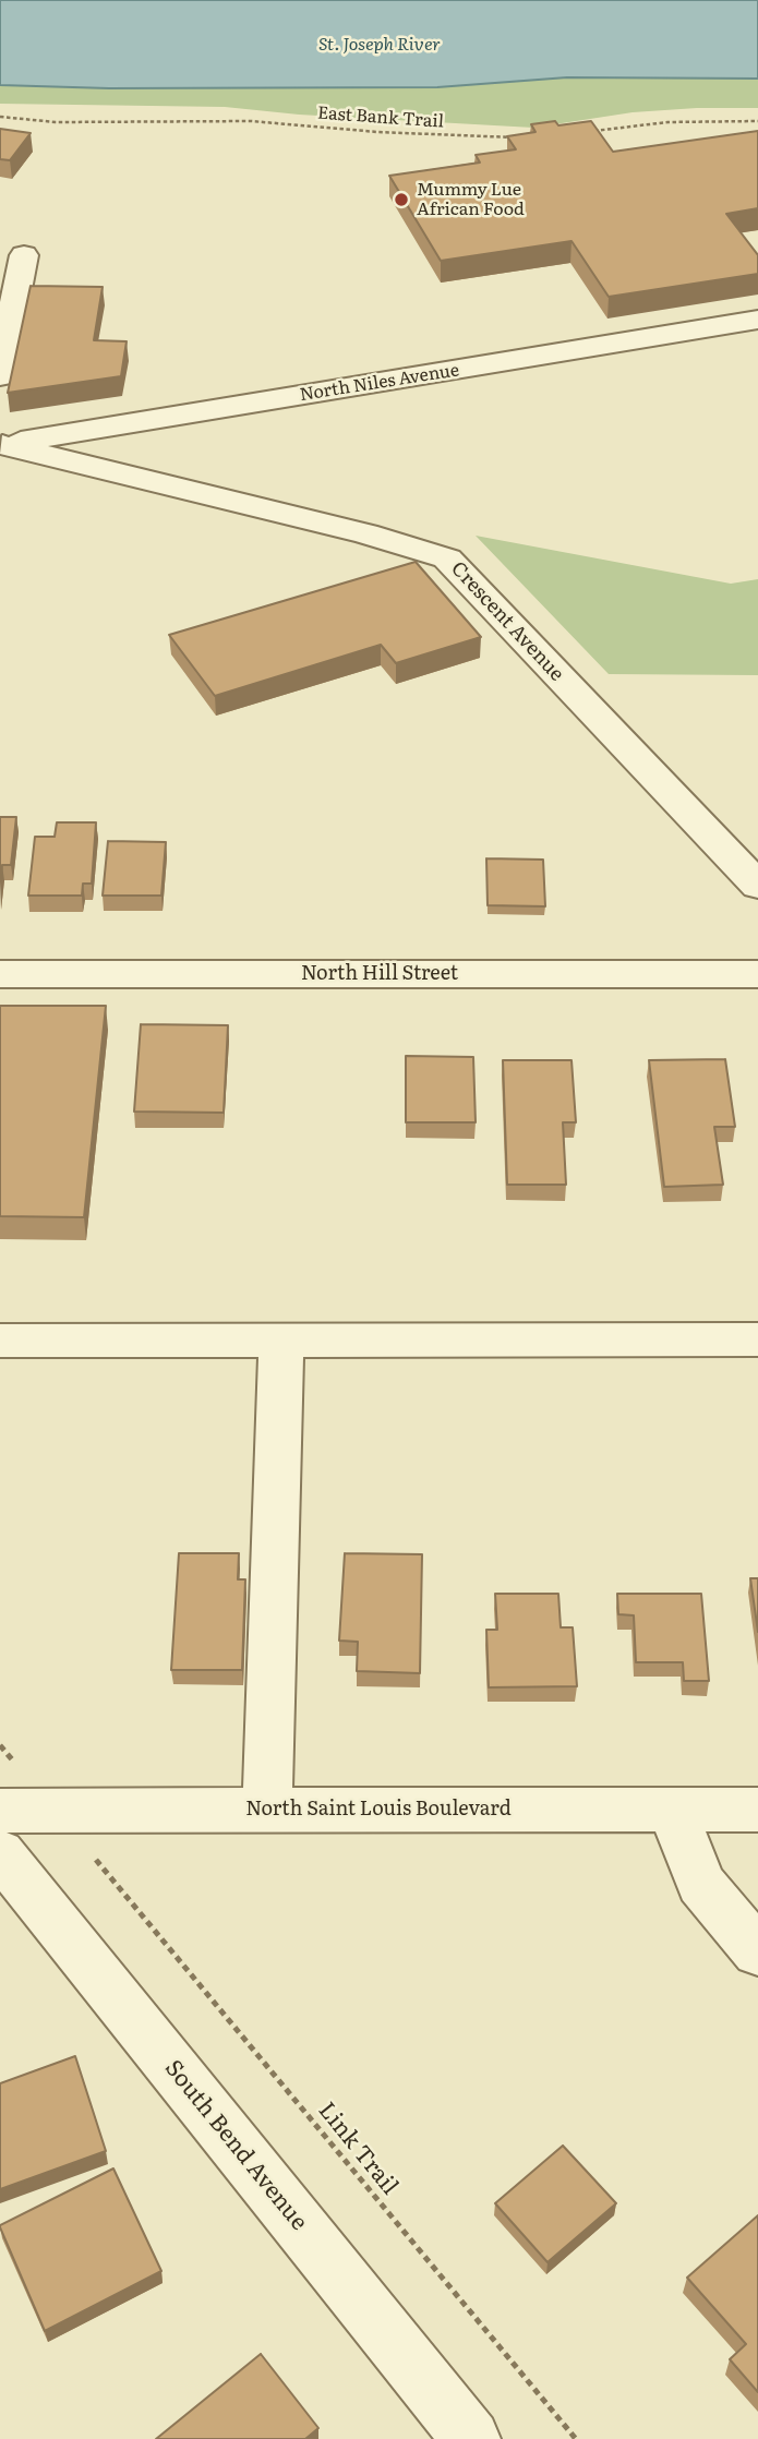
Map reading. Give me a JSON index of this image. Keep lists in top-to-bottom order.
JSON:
{
  "streets": {
    "street": [
      "North Niles Avenue",
      "Crescent Avenue",
      "North Hill Street",
      "North Saint Louis Boulevard",
      "South Bend Avenue"
    ],
    "path": ["East Bank Trail", "Link Trail"]
  },
  "crossings": [
    ["North Niles Avenue", "Crescent Avenue"]
  ],
  "water": ["St. Joseph River"],
  "places": ["Mummy Lue African Food"]
}
